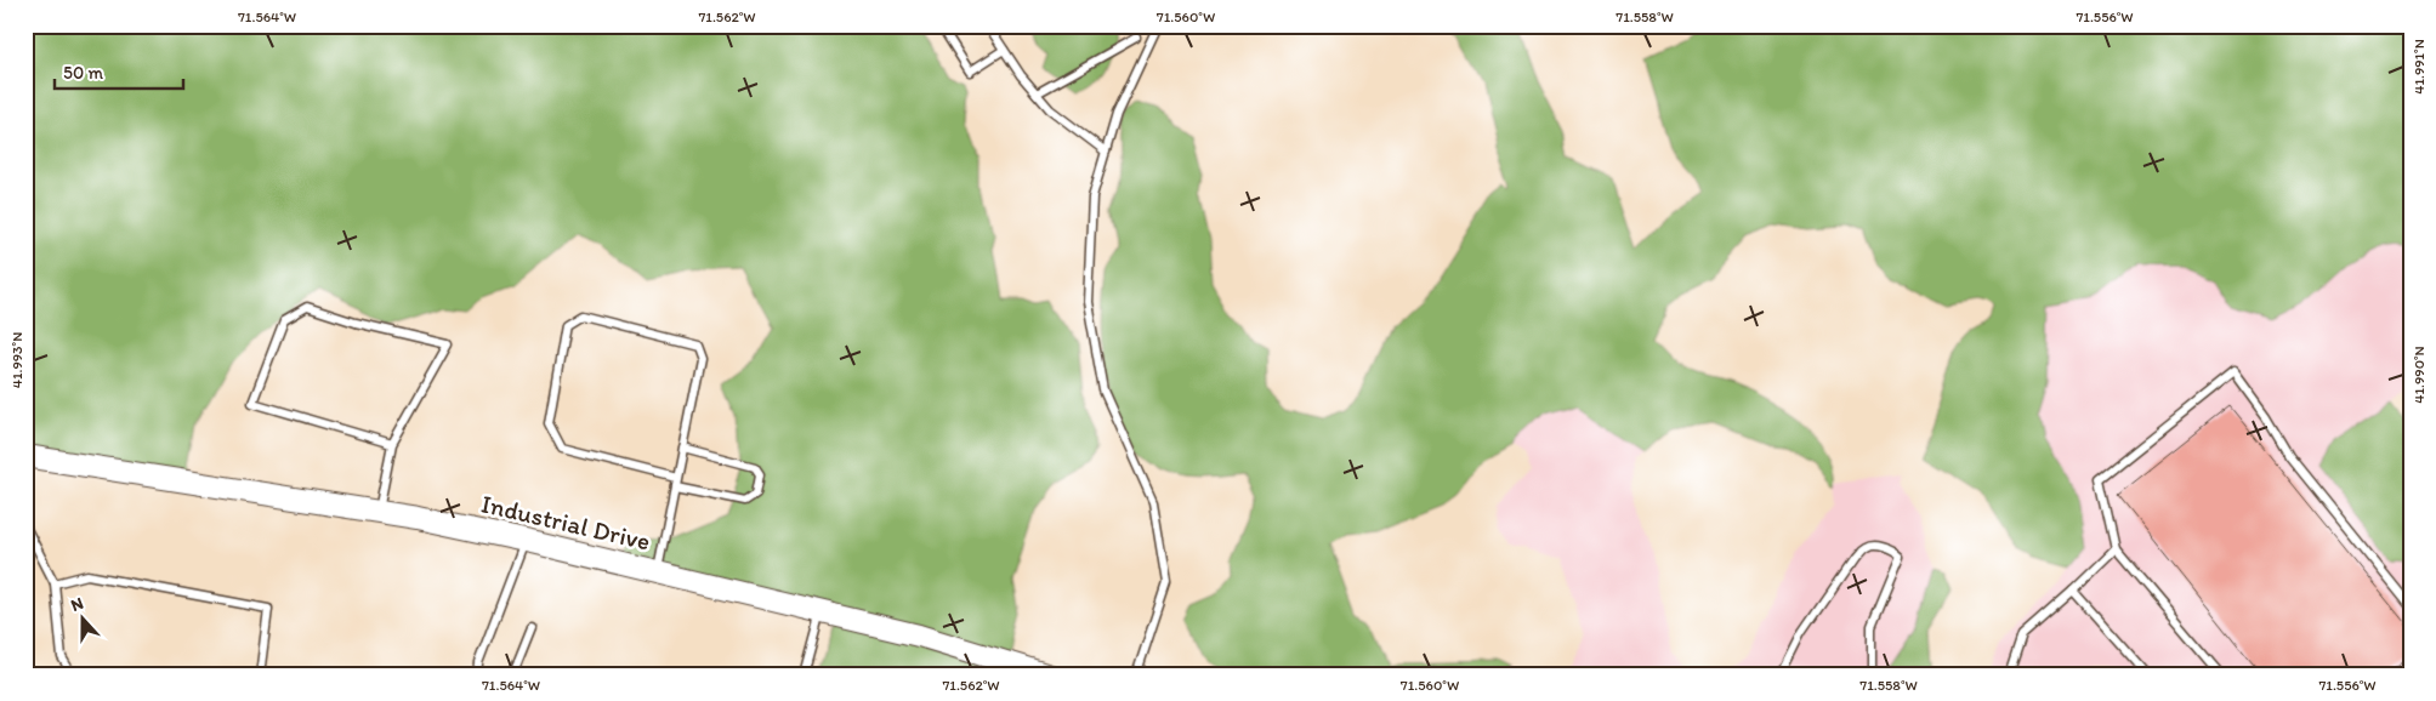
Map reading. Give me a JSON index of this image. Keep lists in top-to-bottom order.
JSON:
{
  "streets": {
    "street": ["Industrial Drive"]
  },
  "scale_bar": "50 m",
  "north": "top",
  "coordinates": [
    "71.564°W",
    "71.562°W",
    "71.560°W",
    "71.558°W",
    "71.556°W",
    "41.991°N",
    "41.993°N",
    "41.990°N"
  ]
}
